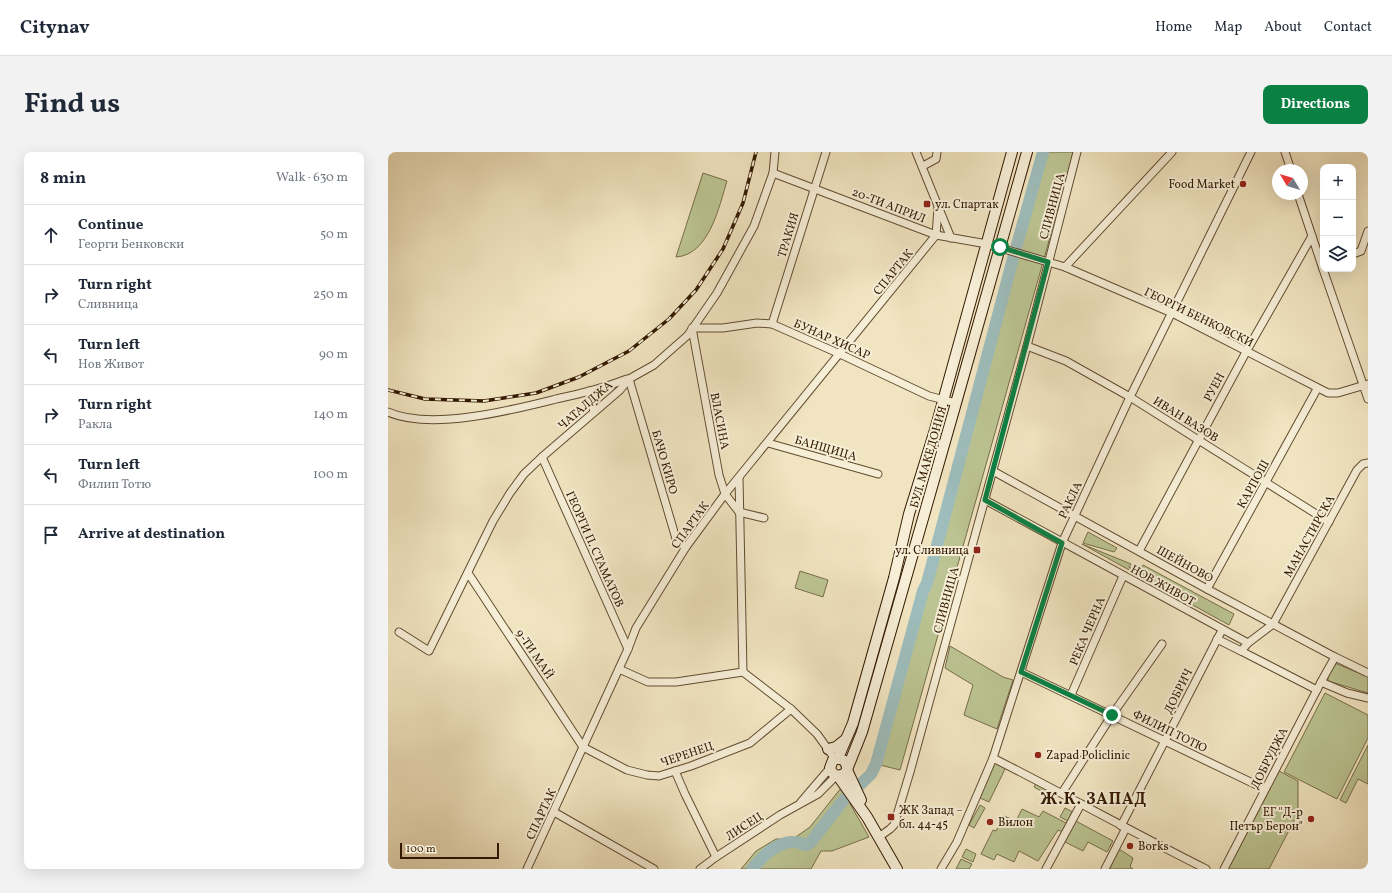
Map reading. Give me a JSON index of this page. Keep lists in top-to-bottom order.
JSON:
{
  "streets": {
    "street": [
      "20-ТИ АПРИЛ",
      "СЛИВНИЦА",
      "ТРАКИЯ",
      "СПАРТАК",
      "ГЕОРГИ БЕНКОВСКИ",
      "БУНАР ХИСАР",
      "РУЕН",
      "ЧАТАЛДЖА",
      "ИВАН ВАЗОВ",
      "ВЛАСИНА",
      "БАНЩИЦА",
      "БУЛ. МАКЕДОНИЯ",
      "БАЧО КИРО",
      "КАРПОШ",
      "РАКЛА",
      "МАНАСТИРСКА",
      "ГЕОРГИ П. СТАМАТОВ",
      "ШЕЙНОВО",
      "НОВ ЖИВОТ",
      "РЕКА ЧЕРНА",
      "9-ТИ МАЙ",
      "ДОБРИЧ",
      "ФИЛИП ТОТЮ",
      "ЧЕРЕНЕЦ",
      "ДОБРУДЖА",
      "ЛИСЕЦ"
    ]
  },
  "crossings": [
    ["20-ТИ АПРИЛ", "ТРАКИЯ"],
    ["20-ТИ АПРИЛ", "СПАРТАК"],
    ["20-ТИ АПРИЛ", "ГЕОРГИ БЕНКОВСКИ"],
    ["20-ТИ АПРИЛ", "ЧАТАЛДЖА"],
    ["20-ТИ АПРИЛ", "БУЛ. МАКЕДОНИЯ"],
    ["СЛИВНИЦА", "ГЕОРГИ БЕНКОВСКИ"],
    ["СЛИВНИЦА", "ИВАН ВАЗОВ"],
    ["СЛИВНИЦА", "ШЕЙНОВО"],
    ["СЛИВНИЦА", "НОВ ЖИВОТ"],
    ["ТРАКИЯ", "БУНАР ХИСАР"],
    ["СПАРТАК", "БУНАР ХИСАР"],
    ["СПАРТАК", "ВЛАСИНА"],
    ["СПАРТАК", "БАНЩИЦА"],
    ["СПАРТАК", "БАЧО КИРО"],
    ["СПАРТАК", "ГЕОРГИ П. СТАМАТОВ"],
    ["СПАРТАК", "9-ТИ МАЙ"],
    ["СПАРТАК", "ЧЕРЕНЕЦ"],
    ["ГЕОРГИ БЕНКОВСКИ", "РУЕН"],
    ["ГЕОРГИ БЕНКОВСКИ", "БУЛ. МАКЕДОНИЯ"],
    ["ГЕОРГИ БЕНКОВСКИ", "КАРПОШ"],
    ["ГЕОРГИ БЕНКОВСКИ", "РАКЛА"],
    ["БУНАР ХИСАР", "ЧАТАЛДЖА"],
    ["БУНАР ХИСАР", "ВЛАСИНА"],
    ["БУНАР ХИСАР", "БУЛ. МАКЕДОНИЯ"],
    ["РУЕН", "ИВАН ВАЗОВ"],
    ["РУЕН", "ШЕЙНОВО"],
    ["ЧАТАЛДЖА", "ВЛАСИНА"],
    ["ЧАТАЛДЖА", "БАЧО КИРО"],
    ["ЧАТАЛДЖА", "ГЕОРГИ П. СТАМАТОВ"],
    ["ЧАТАЛДЖА", "9-ТИ МАЙ"],
    ["ИВАН ВАЗОВ", "КАРПОШ"],
    ["ИВАН ВАЗОВ", "РАКЛА"],
    ["ИВАН ВАЗОВ", "МАНАСТИРСКА"],
    ["БУЛ. МАКЕДОНИЯ", "ЛИСЕЦ"],
    ["КАРПОШ", "ШЕЙНОВО"],
    ["РАКЛА", "ШЕЙНОВО"],
    ["РАКЛА", "НОВ ЖИВОТ"],
    ["РАКЛА", "ФИЛИП ТОТЮ"],
    ["МАНАСТИРСКА", "ШЕЙНОВО"],
    ["ШЕЙНОВО", "ДОБРУДЖА"],
    ["НОВ ЖИВОТ", "РЕКА ЧЕРНА"],
    ["НОВ ЖИВОТ", "ДОБРИЧ"],
    ["РЕКА ЧЕРНА", "ФИЛИП ТОТЮ"],
    ["9-ТИ МАЙ", "ЧЕРЕНЕЦ"],
    ["ДОБРИЧ", "ФИЛИП ТОТЮ"],
    ["ФИЛИП ТОТЮ", "ДОБРУДЖА"]
  ],
  "districts": ["Ж.К. ЗАПАД"],
  "places": {
    "other": [
      "Food Market",
      "Zapad Policlinic",
      "ЕГ \"Д-р Петър Берон\"",
      "Вилон",
      "Borks"
    ],
    "transit": ["ул. Спартак", "ул. Сливница", "ЖК Запад – бл. 44-45"]
  },
  "scale_bar": "100 m",
  "north": "top left",
  "page": {
    "header": "Citynav",
    "nav": [
      "Home",
      "Map",
      "About",
      "Contact"
    ],
    "title": "Find us",
    "buttons": "Directions",
    "heading": ["8 min", "Walk · 630 m"],
    "map_buttons": ["+", "−"],
    "list": [
      ["Continue", "Георги Бенковски", "50 m"],
      ["Turn right", "Сливница", "250 m"],
      ["Turn left", "Нов Живот", "90 m"],
      ["Turn right", "Ракла", "140 m"],
      ["Turn left", "Филип Тотю", "100 m"],
      "Arrive at destination"
    ],
    "scale": "100 m"
  }
}
